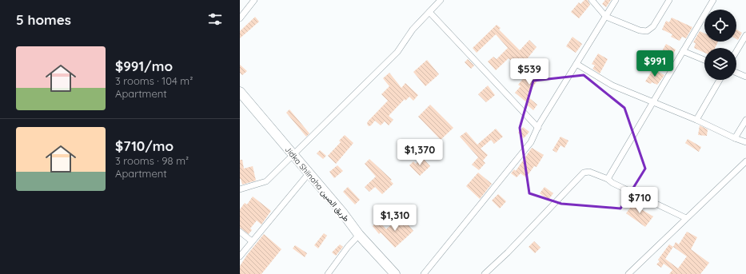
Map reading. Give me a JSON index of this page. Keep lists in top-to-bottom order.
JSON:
{
  "streets": {
    "main road": ["Jidka Shiinaha طريق الصين"]
  },
  "page": {
    "heading": "5 homes",
    "list": [
      {
        "name": "$991/mo",
        "note": "3 rooms · 104 m² · Apartment"
      },
      {
        "name": "$710/mo",
        "note": "3 rooms · 98 m² · Apartment"
      }
    ],
    "price": [
      "$991",
      "$539",
      "$1,370",
      "$710",
      "$1,310"
    ]
  }
}
